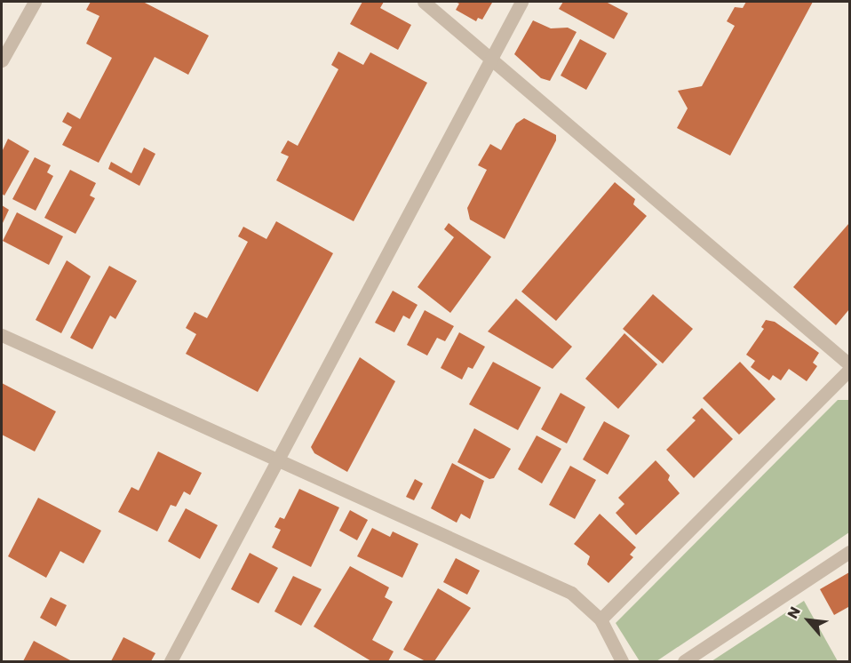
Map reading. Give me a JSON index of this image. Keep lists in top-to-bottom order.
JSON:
{
  "north": "top left"
}
